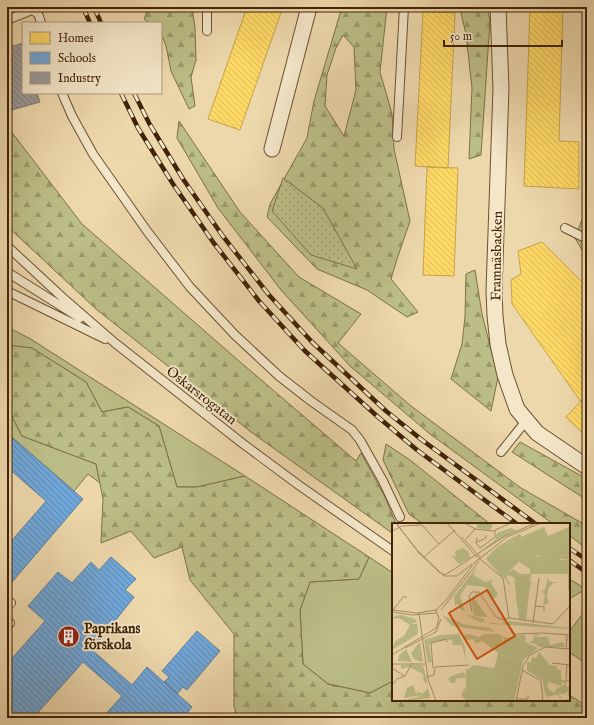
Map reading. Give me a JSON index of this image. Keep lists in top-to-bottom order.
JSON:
{
  "streets": {
    "street": ["Framnäsbacken"],
    "lane": ["Oskarsrogatan"]
  },
  "places": {
    "building": ["Paprikans förskola"]
  },
  "legend": ["Homes", "Schools", "Industry"],
  "scale_bar": "50 m"
}
